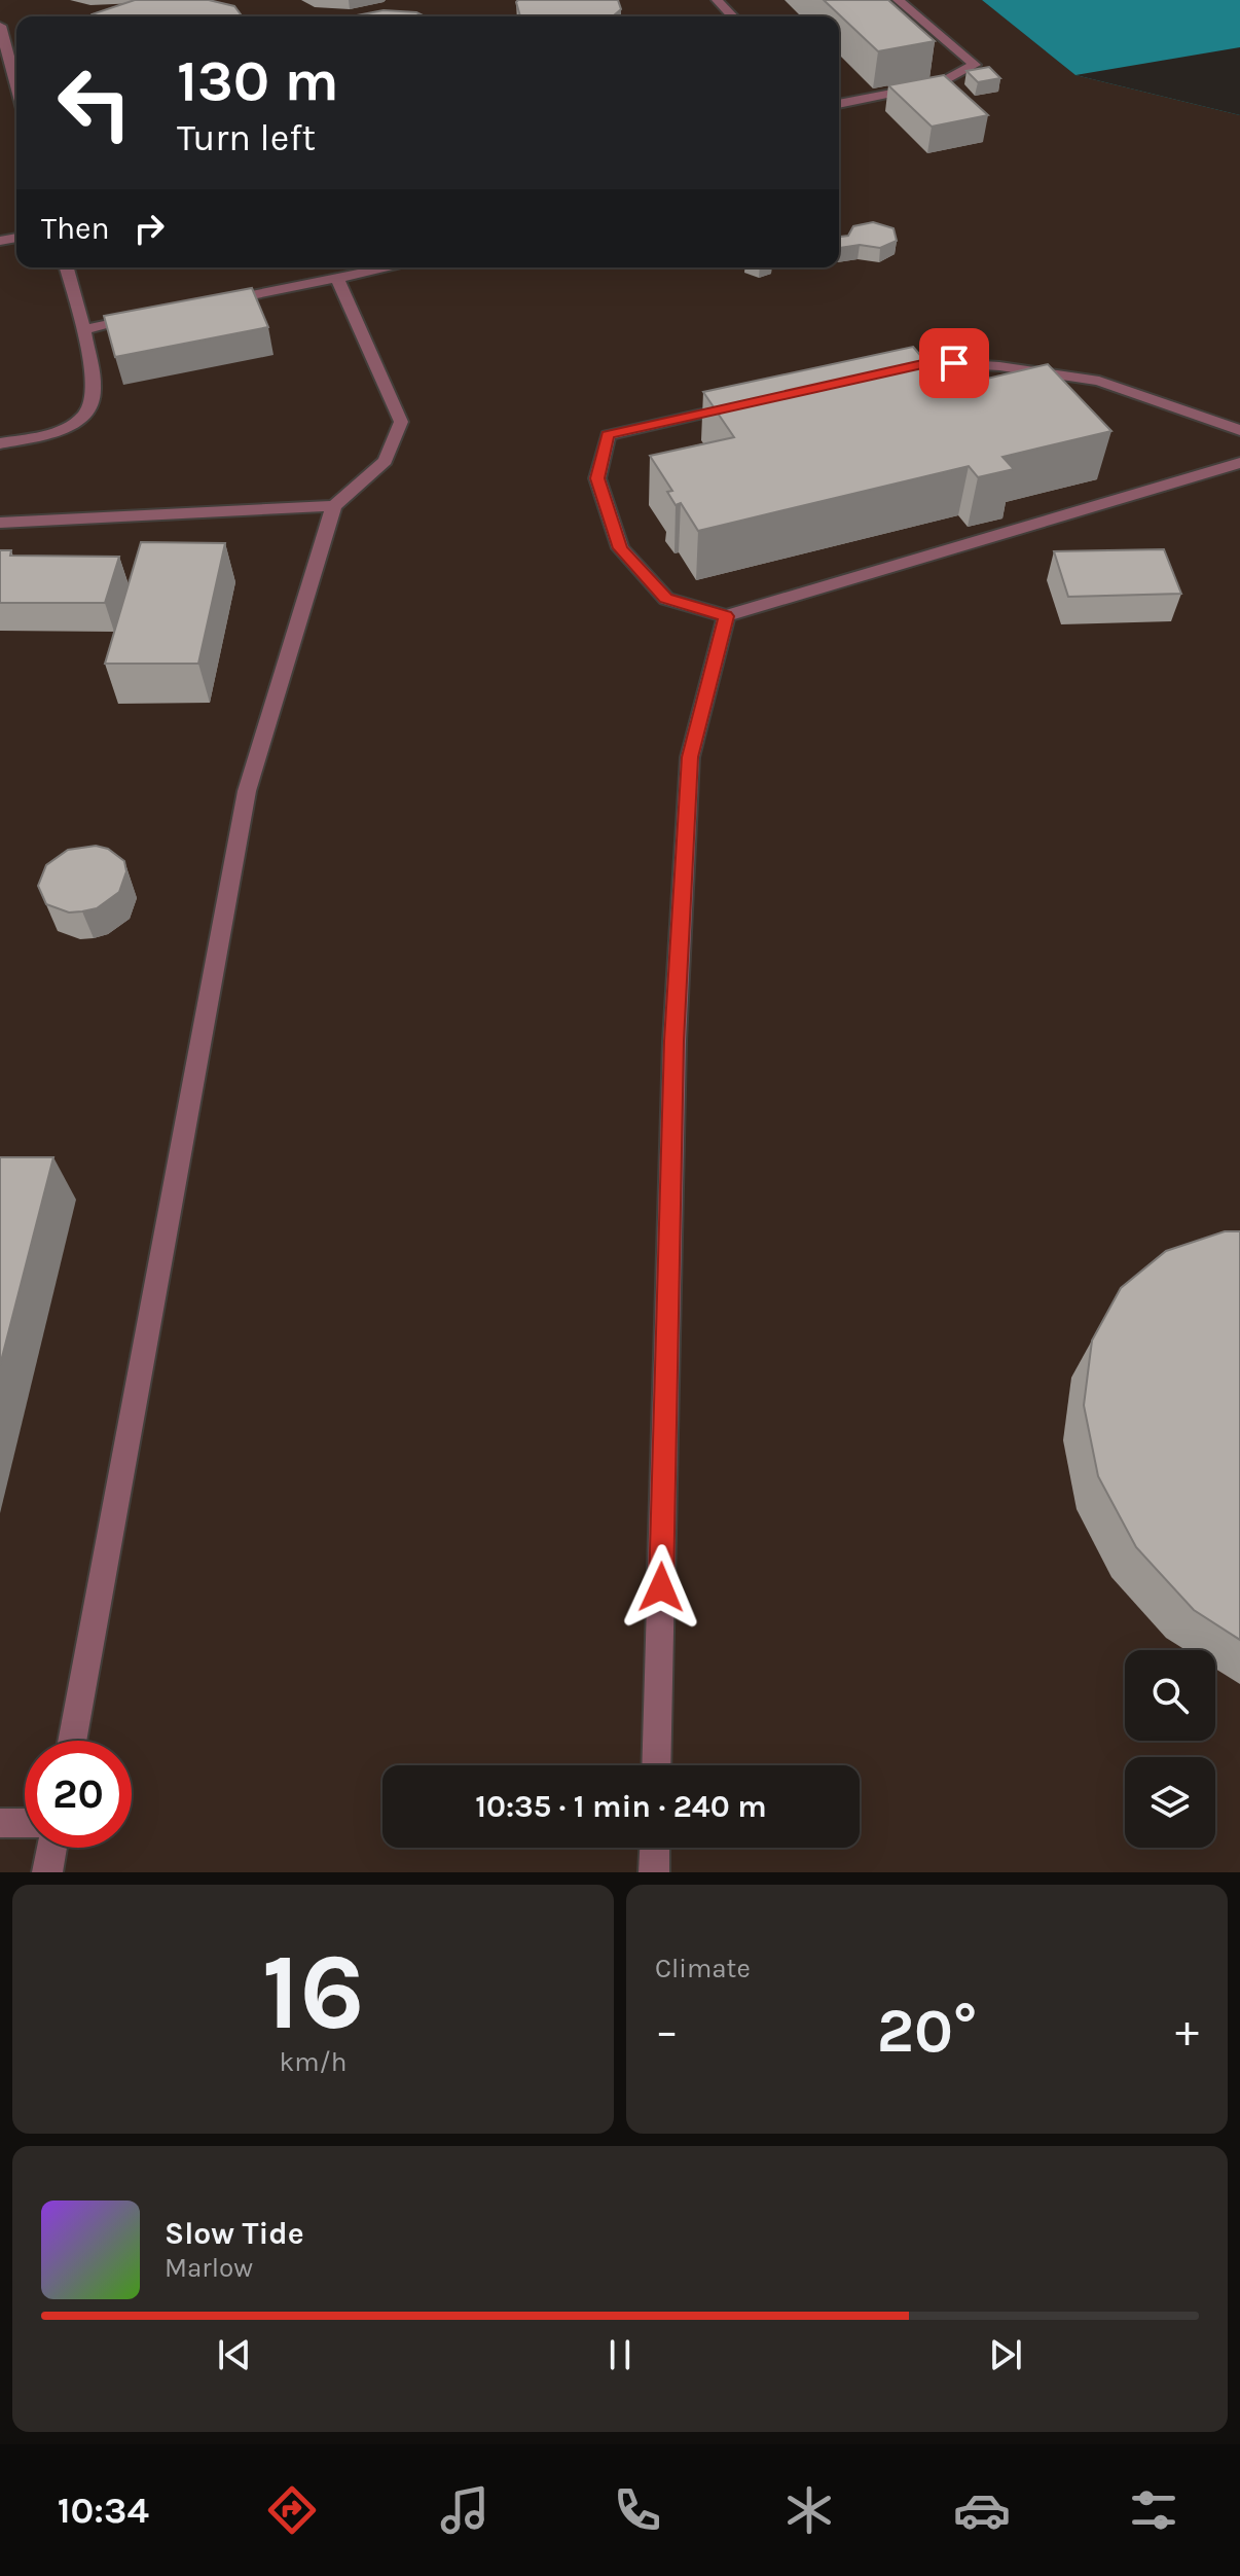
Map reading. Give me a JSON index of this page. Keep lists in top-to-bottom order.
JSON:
{
  "page": {
    "turn": ["130 m", "Turn left"],
    "then": "Then",
    "limit": "20",
    "trip": "10:35 · 1 min · 240 m",
    "tile": [
      ["16", "km/h"],
      "Climate"
    ],
    "heat": ["−", "20°", "+"],
    "song": ["Slow Tide", "Marlow"],
    "tabs": "10:34"
  }
}
